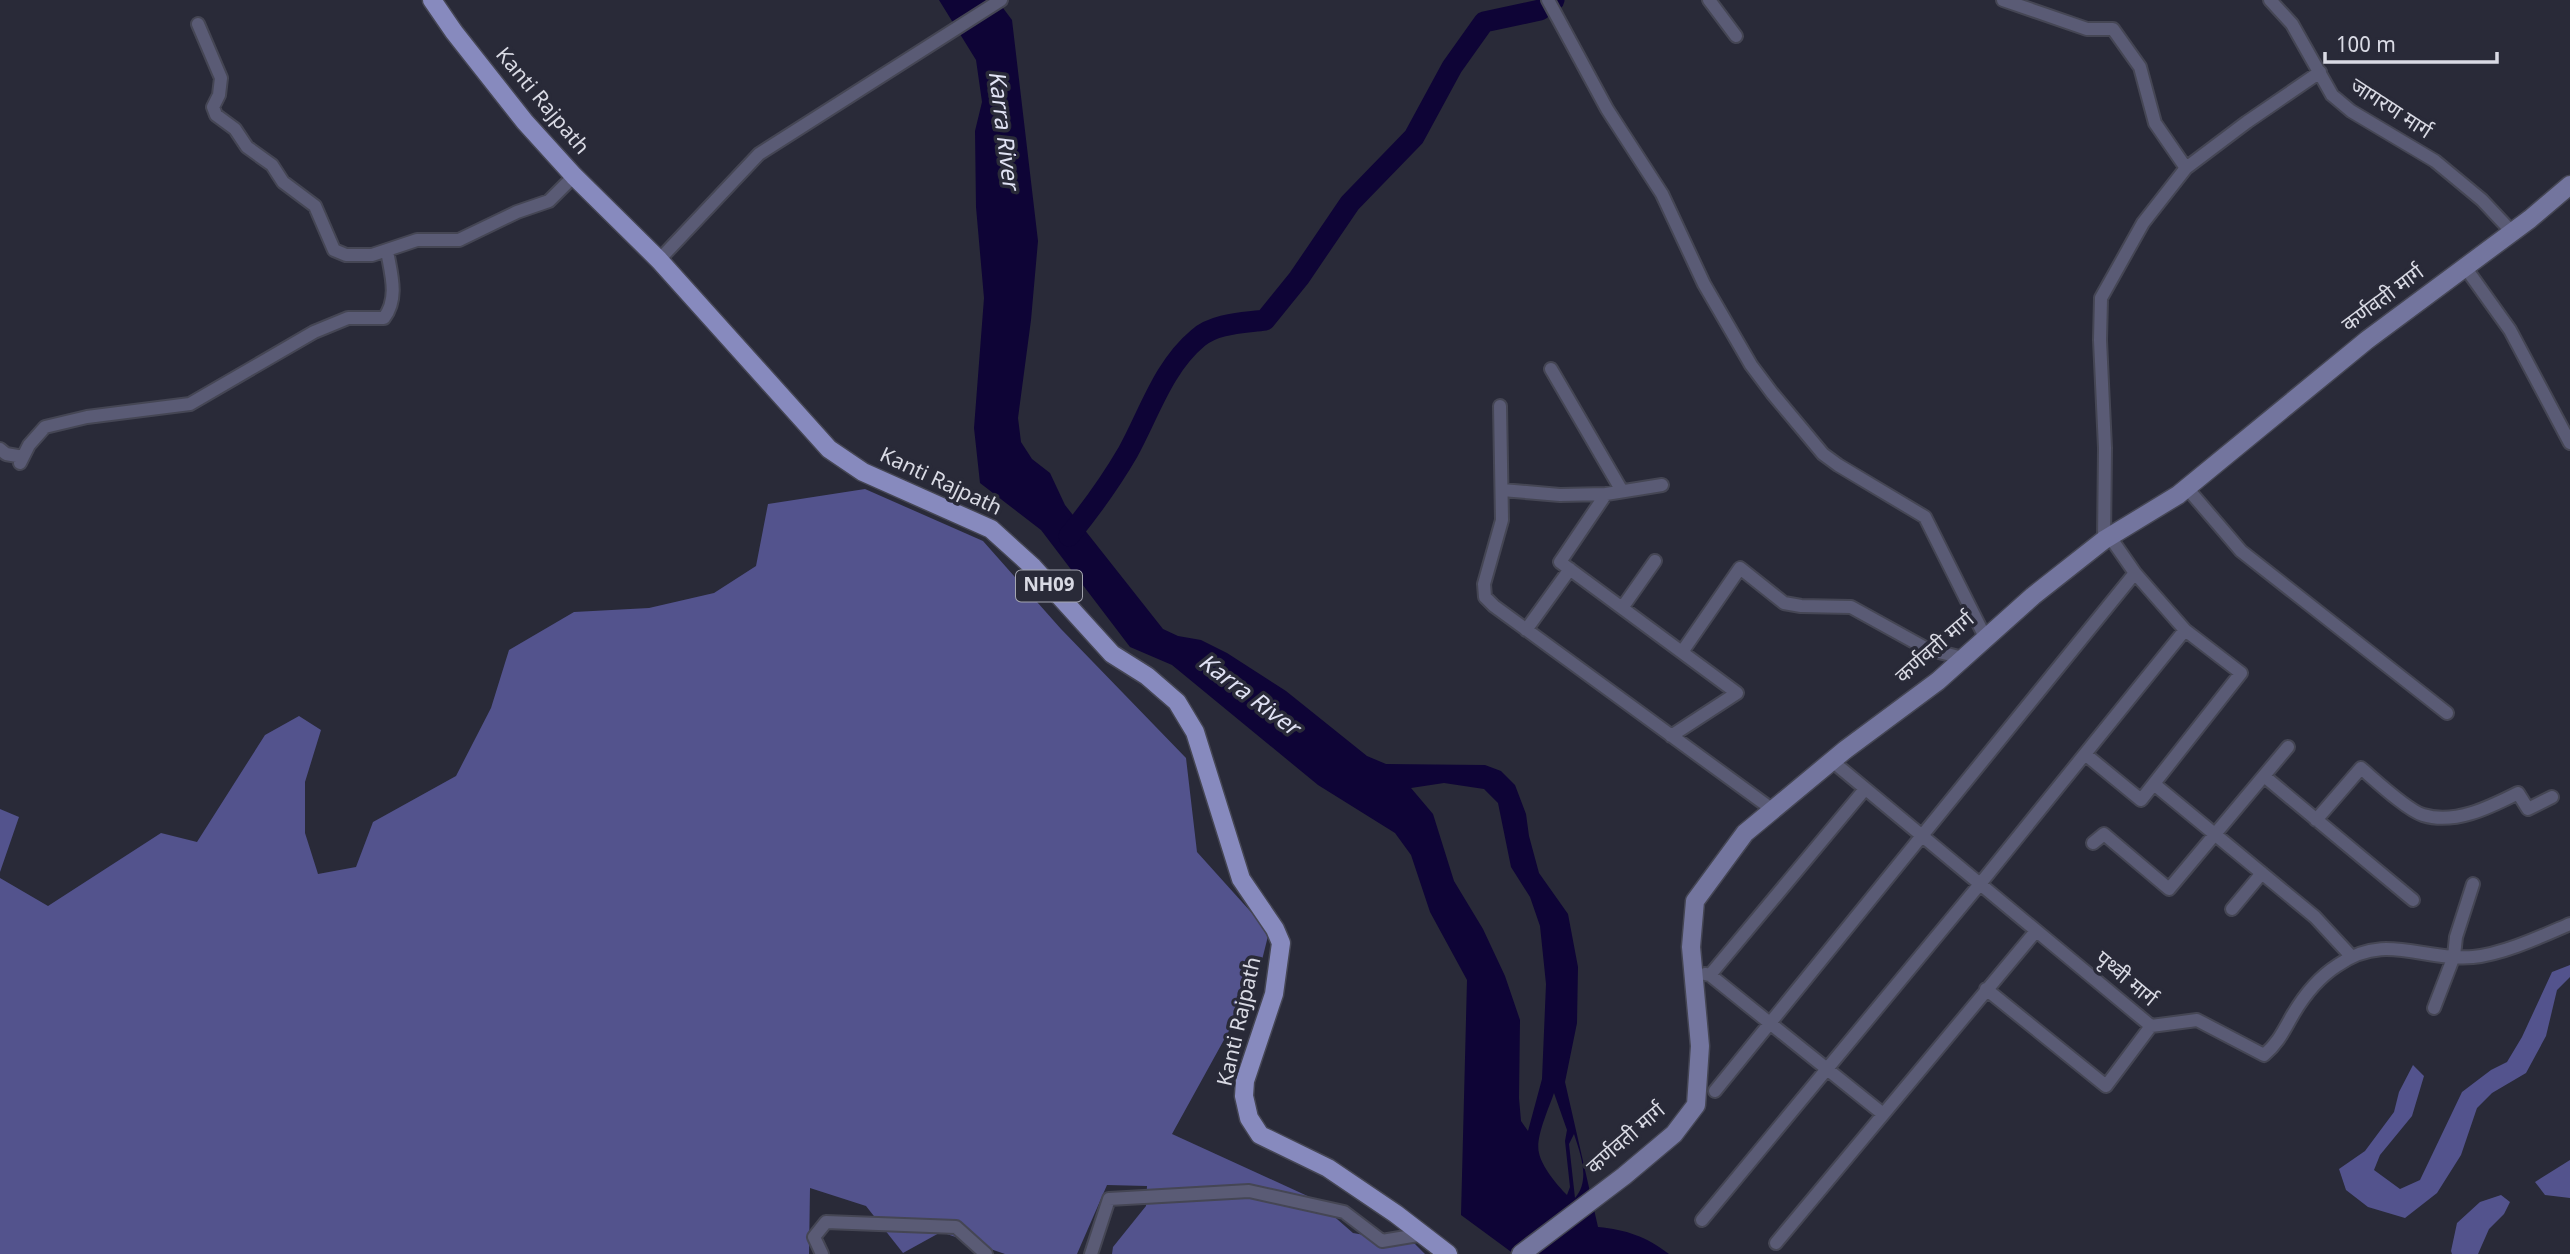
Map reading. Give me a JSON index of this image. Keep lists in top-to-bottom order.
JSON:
{
  "streets": {
    "main road": ["Kanti Rajpath", "कर्णवती मार्ग", "NH09"],
    "street": ["जागरण मार्ग", "पृथ्वी मार्ग"]
  },
  "crossings": [
    ["जागरण मार्ग", "कर्णवती मार्ग"],
    ["कर्णवती मार्ग", "पृथ्वी मार्ग"]
  ],
  "water": ["Karra River"],
  "scale_bar": "100 m"
}
